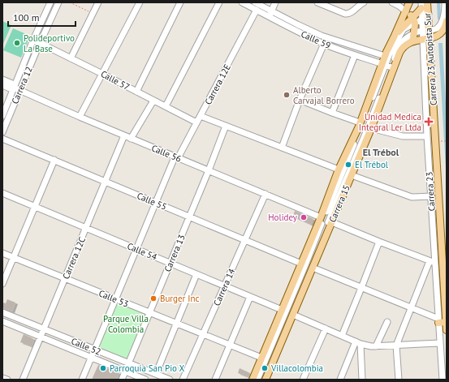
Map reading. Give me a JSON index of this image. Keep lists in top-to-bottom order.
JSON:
{
  "streets": {
    "main road": ["Carrera 23 Autopista Sur", "Carrera 15"],
    "street": [
      "Calle 59",
      "Calle 57",
      "Carrera 12E",
      "Carrera 12",
      "Calle 56",
      "Carrera 23",
      "Calle 55",
      "Calle 54",
      "Carrera 13",
      "Carrera 12C",
      "Carrera 14",
      "Calle 53",
      "Calle 52"
    ]
  },
  "crossings": [
    ["Calle 59", "Carrera 12E"],
    ["Calle 59", "Carrera 15"],
    ["Carrera 23 Autopista Sur", "Carrera 23"],
    ["Calle 57", "Carrera 12E"],
    ["Calle 57", "Carrera 12"],
    ["Carrera 12E", "Calle 56"],
    ["Carrera 12E", "Calle 55"],
    ["Carrera 12E", "Calle 54"],
    ["Carrera 12E", "Calle 53"],
    ["Carrera 12E", "Calle 52"],
    ["Carrera 12", "Calle 56"],
    ["Calle 56", "Carrera 15"],
    ["Calle 56", "Carrera 13"],
    ["Calle 56", "Carrera 12C"],
    ["Calle 56", "Carrera 14"],
    ["Calle 55", "Carrera 15"],
    ["Calle 55", "Carrera 13"],
    ["Calle 55", "Carrera 12C"],
    ["Calle 55", "Carrera 14"],
    ["Carrera 15", "Calle 54"],
    ["Carrera 15", "Calle 53"],
    ["Calle 54", "Carrera 13"],
    ["Calle 54", "Carrera 12C"],
    ["Calle 54", "Carrera 14"],
    ["Carrera 13", "Calle 53"],
    ["Carrera 13", "Calle 52"],
    ["Carrera 12C", "Calle 53"],
    ["Carrera 12C", "Calle 52"],
    ["Carrera 14", "Calle 53"]
  ],
  "districts": ["El Trébol"],
  "parks": ["Parque Villa Colombia"],
  "places": {
    "other": [
      "Polideportivo La Base",
      "Alberto Carvajal Borrero",
      "El Trébol",
      "Holidey",
      "Burger Inc",
      "Parroquia San Pio X",
      "Villacolombia"
    ],
    "health": ["Unidad Medica Integral Ler Ltda"]
  },
  "scale_bar": "100 m"
}
